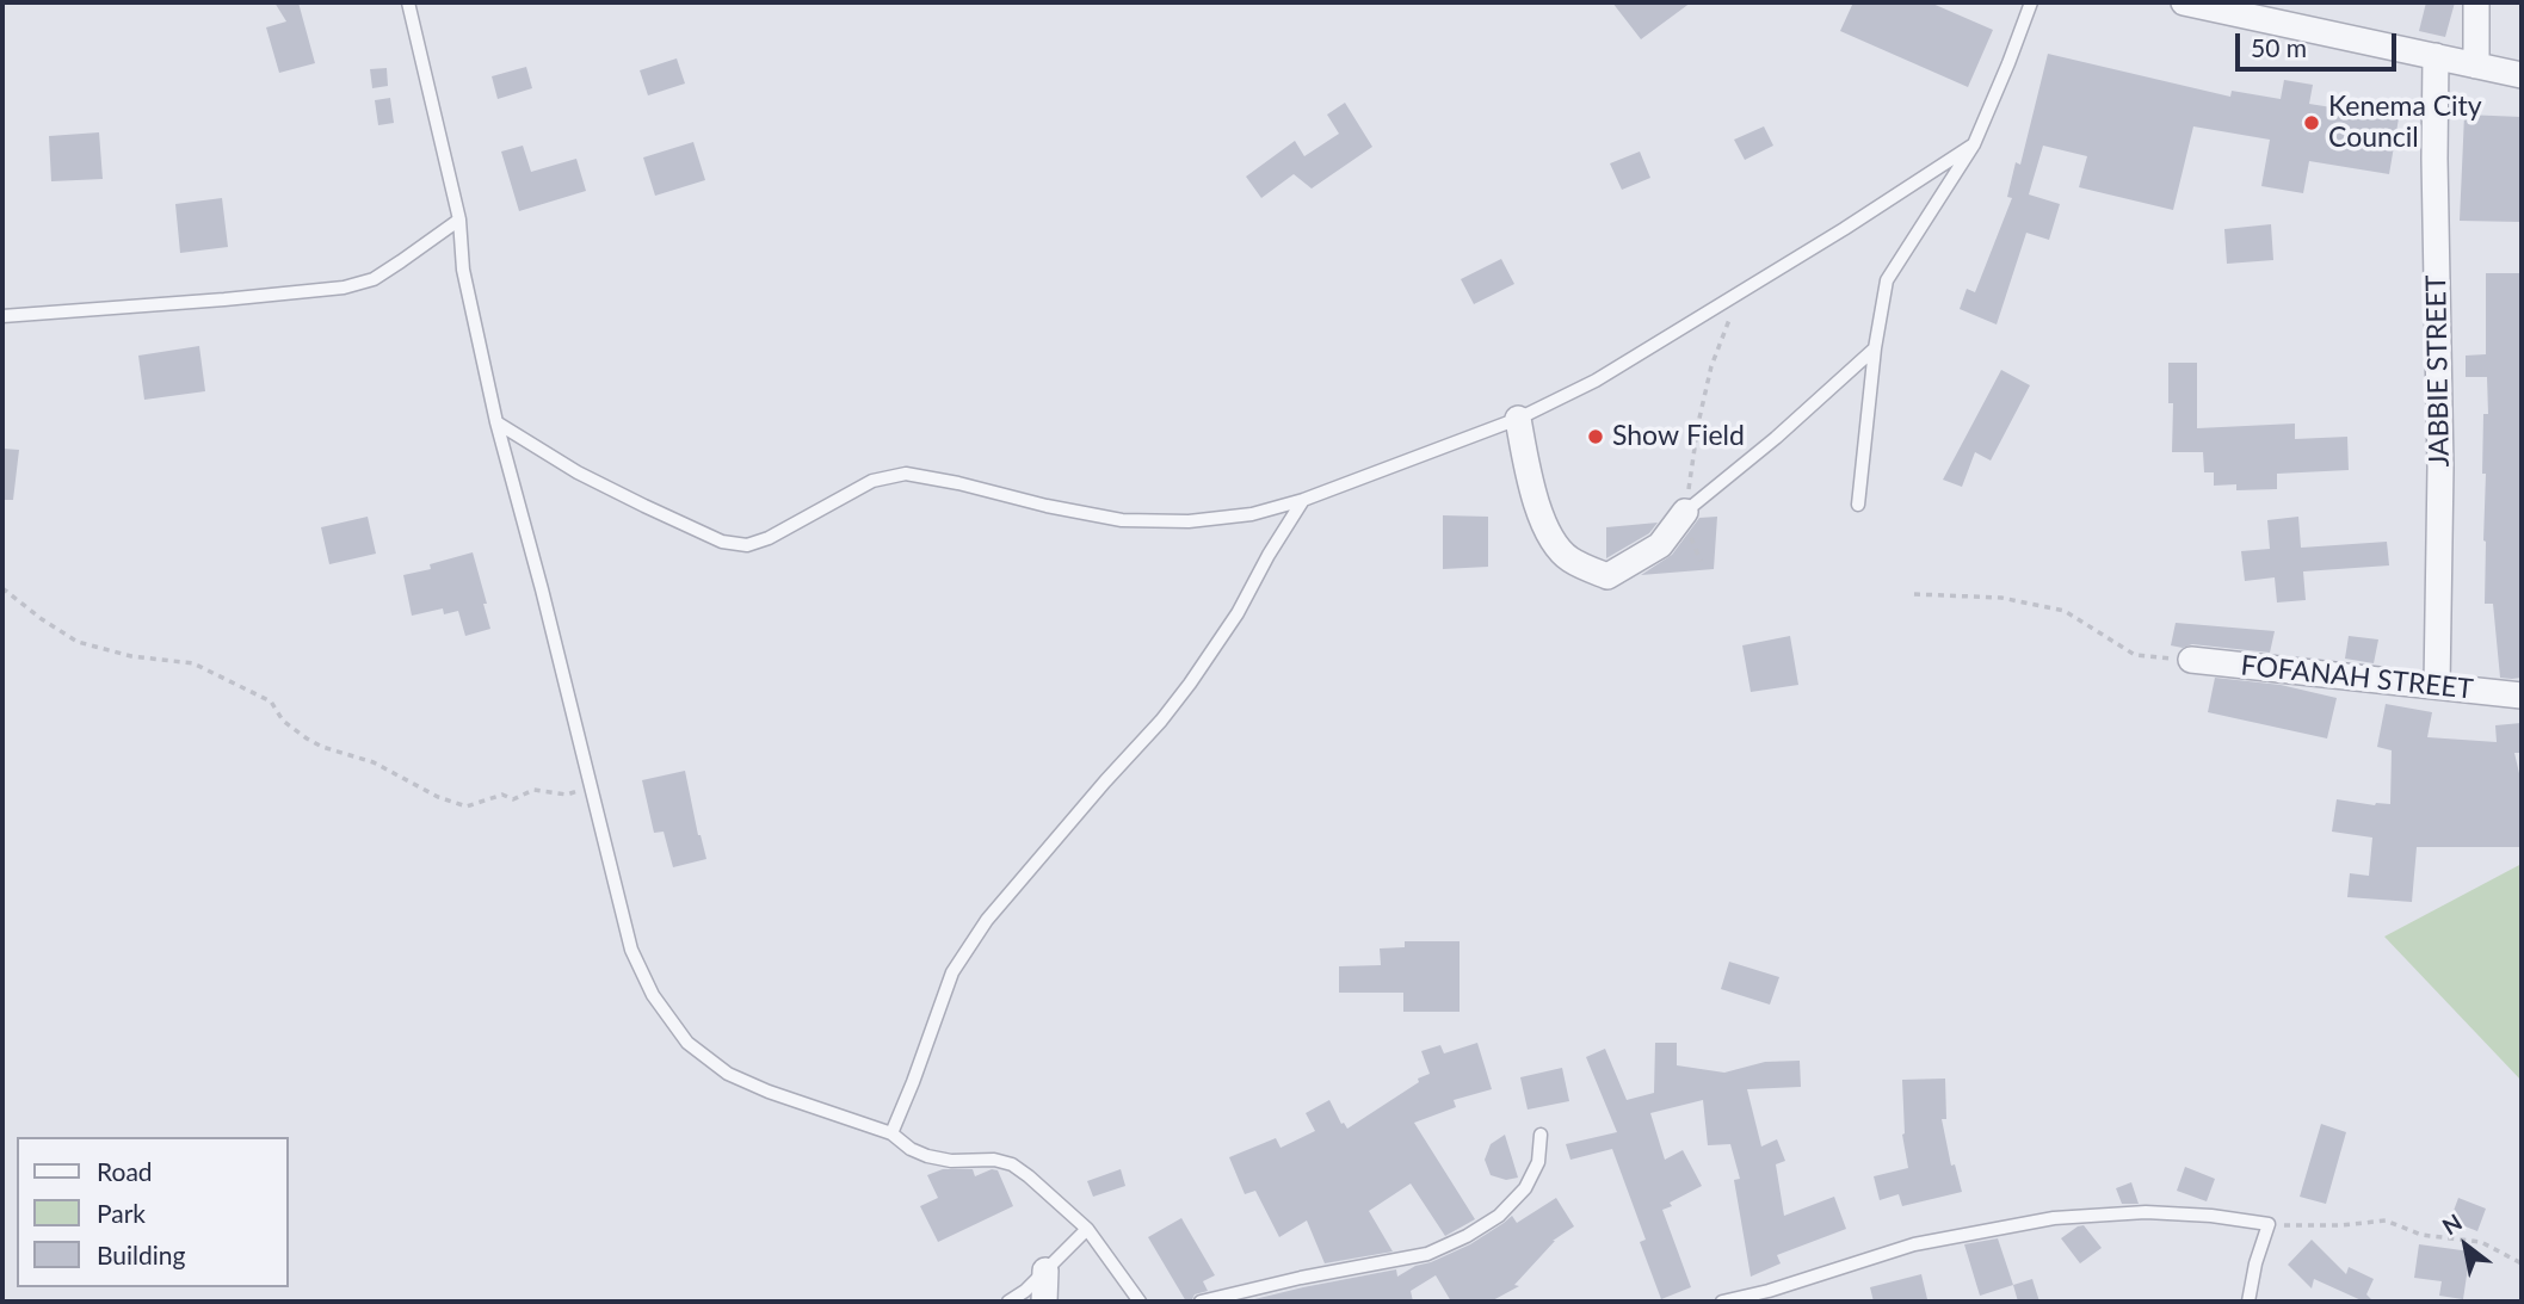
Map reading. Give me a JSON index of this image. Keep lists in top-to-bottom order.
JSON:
{
  "streets": {
    "street": ["JABBIE STREET", "FOFANAH STREET"]
  },
  "crossings": [
    ["JABBIE STREET", "FOFANAH STREET"]
  ],
  "places": ["Kenema City Council", "Show Field"],
  "legend": ["Road", "Park", "Building"],
  "scale_bar": "50 m",
  "north": "top left"
}
